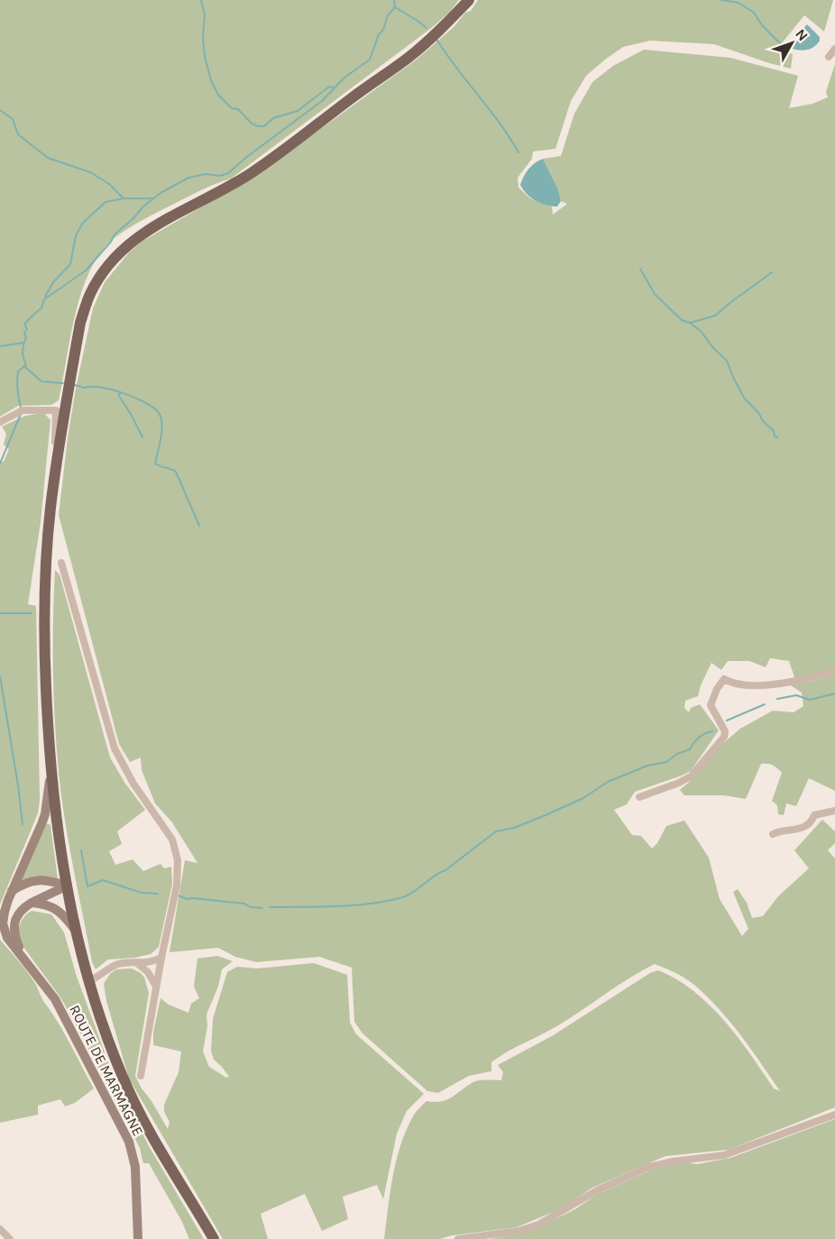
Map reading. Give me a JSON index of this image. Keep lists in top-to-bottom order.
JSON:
{
  "streets": {
    "main road": ["ROUTE DE MARMAGNE"]
  },
  "north": "top right"
}
